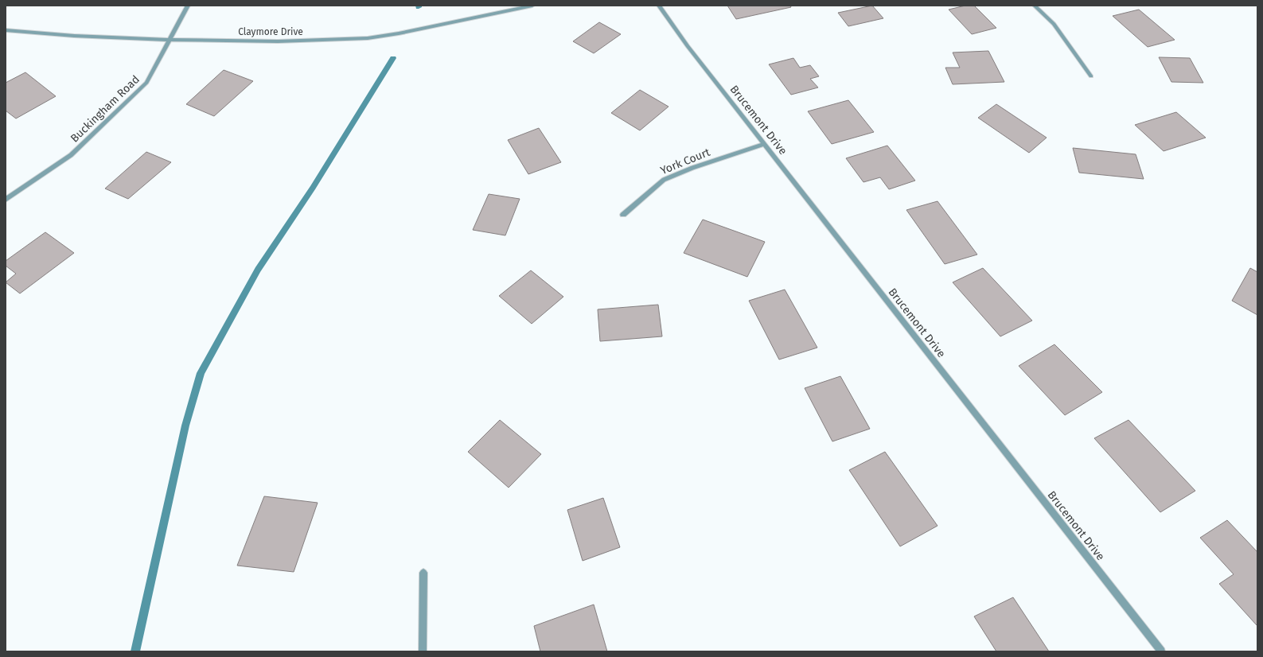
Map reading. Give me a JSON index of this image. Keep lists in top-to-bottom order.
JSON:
{
  "streets": {
    "street": [
      "Claymore Drive",
      "Buckingham Road",
      "Brucemont Drive",
      "York Court"
    ]
  },
  "crossings": [
    ["Claymore Drive", "Buckingham Road"],
    ["Brucemont Drive", "York Court"]
  ]
}
